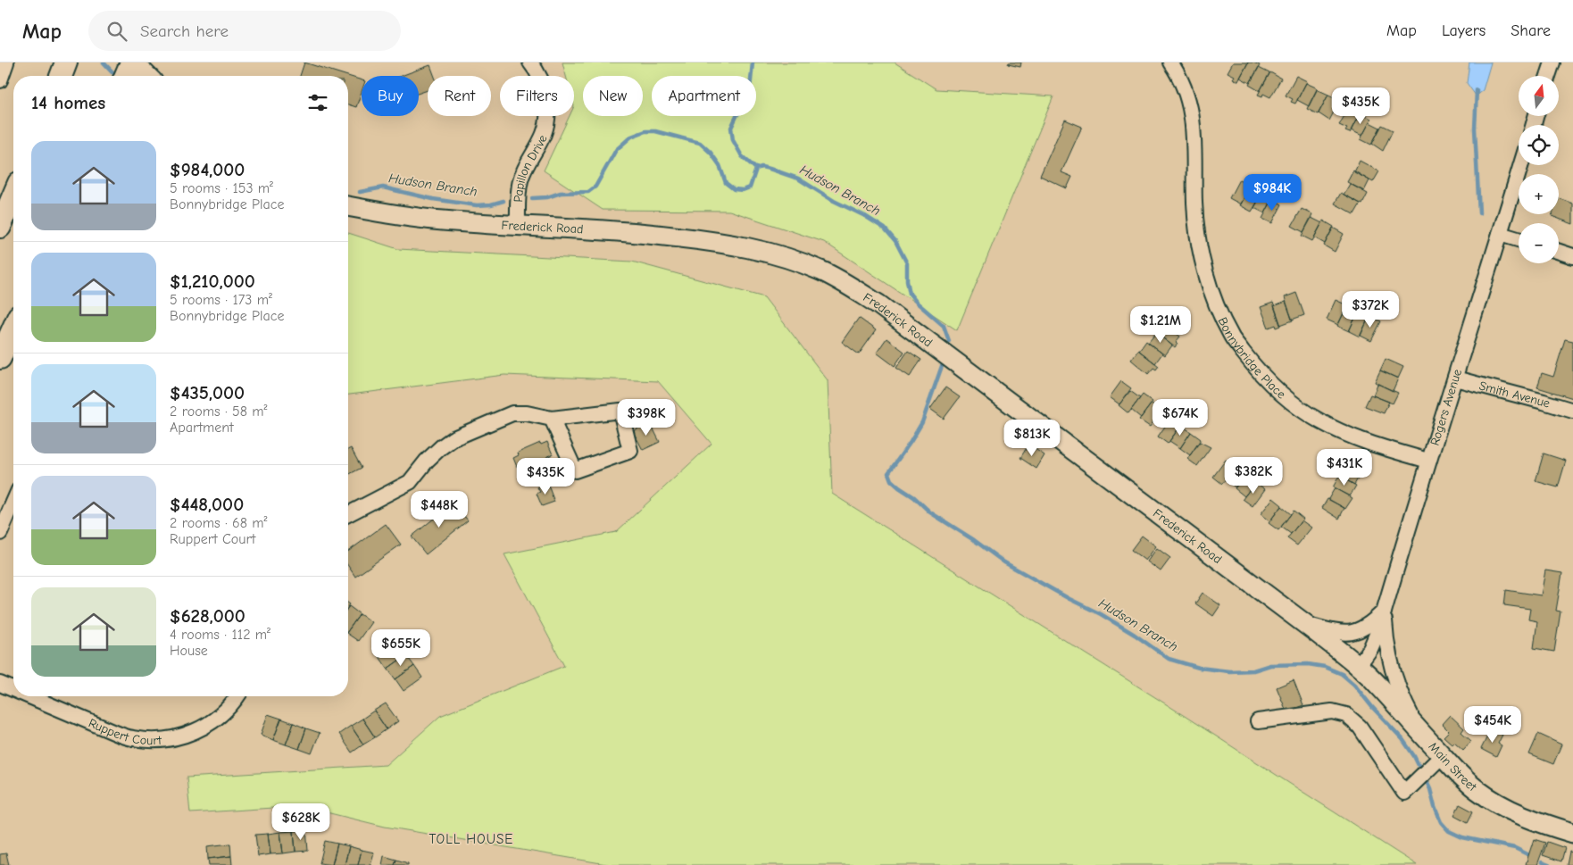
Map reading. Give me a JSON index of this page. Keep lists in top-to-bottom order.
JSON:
{
  "streets": {
    "main road": ["Frederick Road", "Main Street"],
    "street": [
      "Papillon Drive",
      "Bonnybridge Place",
      "Smith Avenue",
      "Rogers Avenue",
      "Ruppert Court"
    ]
  },
  "crossings": [
    ["Papillon Drive", "Frederick Road"],
    ["Frederick Road", "Rogers Avenue"],
    ["Frederick Road", "Main Street"],
    ["Bonnybridge Place", "Rogers Avenue"],
    ["Smith Avenue", "Rogers Avenue"],
    ["Rogers Avenue", "Main Street"]
  ],
  "districts": ["TOLL HOUSE"],
  "water": ["Hudson Branch"],
  "north": "top",
  "page": {
    "header": "Map",
    "search": "Search here",
    "nav": ["Map", "Layers", "Share"],
    "map_buttons": ["+", "−"],
    "chip": [
      "Buy",
      "Rent",
      "Filters",
      "New",
      "Apartment"
    ],
    "heading": "14 homes",
    "price": [
      "$435K",
      "$984K",
      "$372K",
      "$1.21M",
      "$398K",
      "$674K",
      "$813K",
      "$431K",
      "$382K",
      "$435K",
      "$448K",
      "$655K",
      "$454K",
      "$628K"
    ],
    "list": [
      {
        "name": "$984,000",
        "note": "5 rooms · 153 m² · Bonnybridge Place"
      },
      {
        "name": "$1,210,000",
        "note": "5 rooms · 173 m² · Bonnybridge Place"
      },
      {
        "name": "$435,000",
        "note": "2 rooms · 58 m² · Apartment"
      },
      {
        "name": "$448,000",
        "note": "2 rooms · 68 m² · Ruppert Court"
      },
      {
        "name": "$628,000",
        "note": "4 rooms · 112 m² · House"
      }
    ]
  }
}
